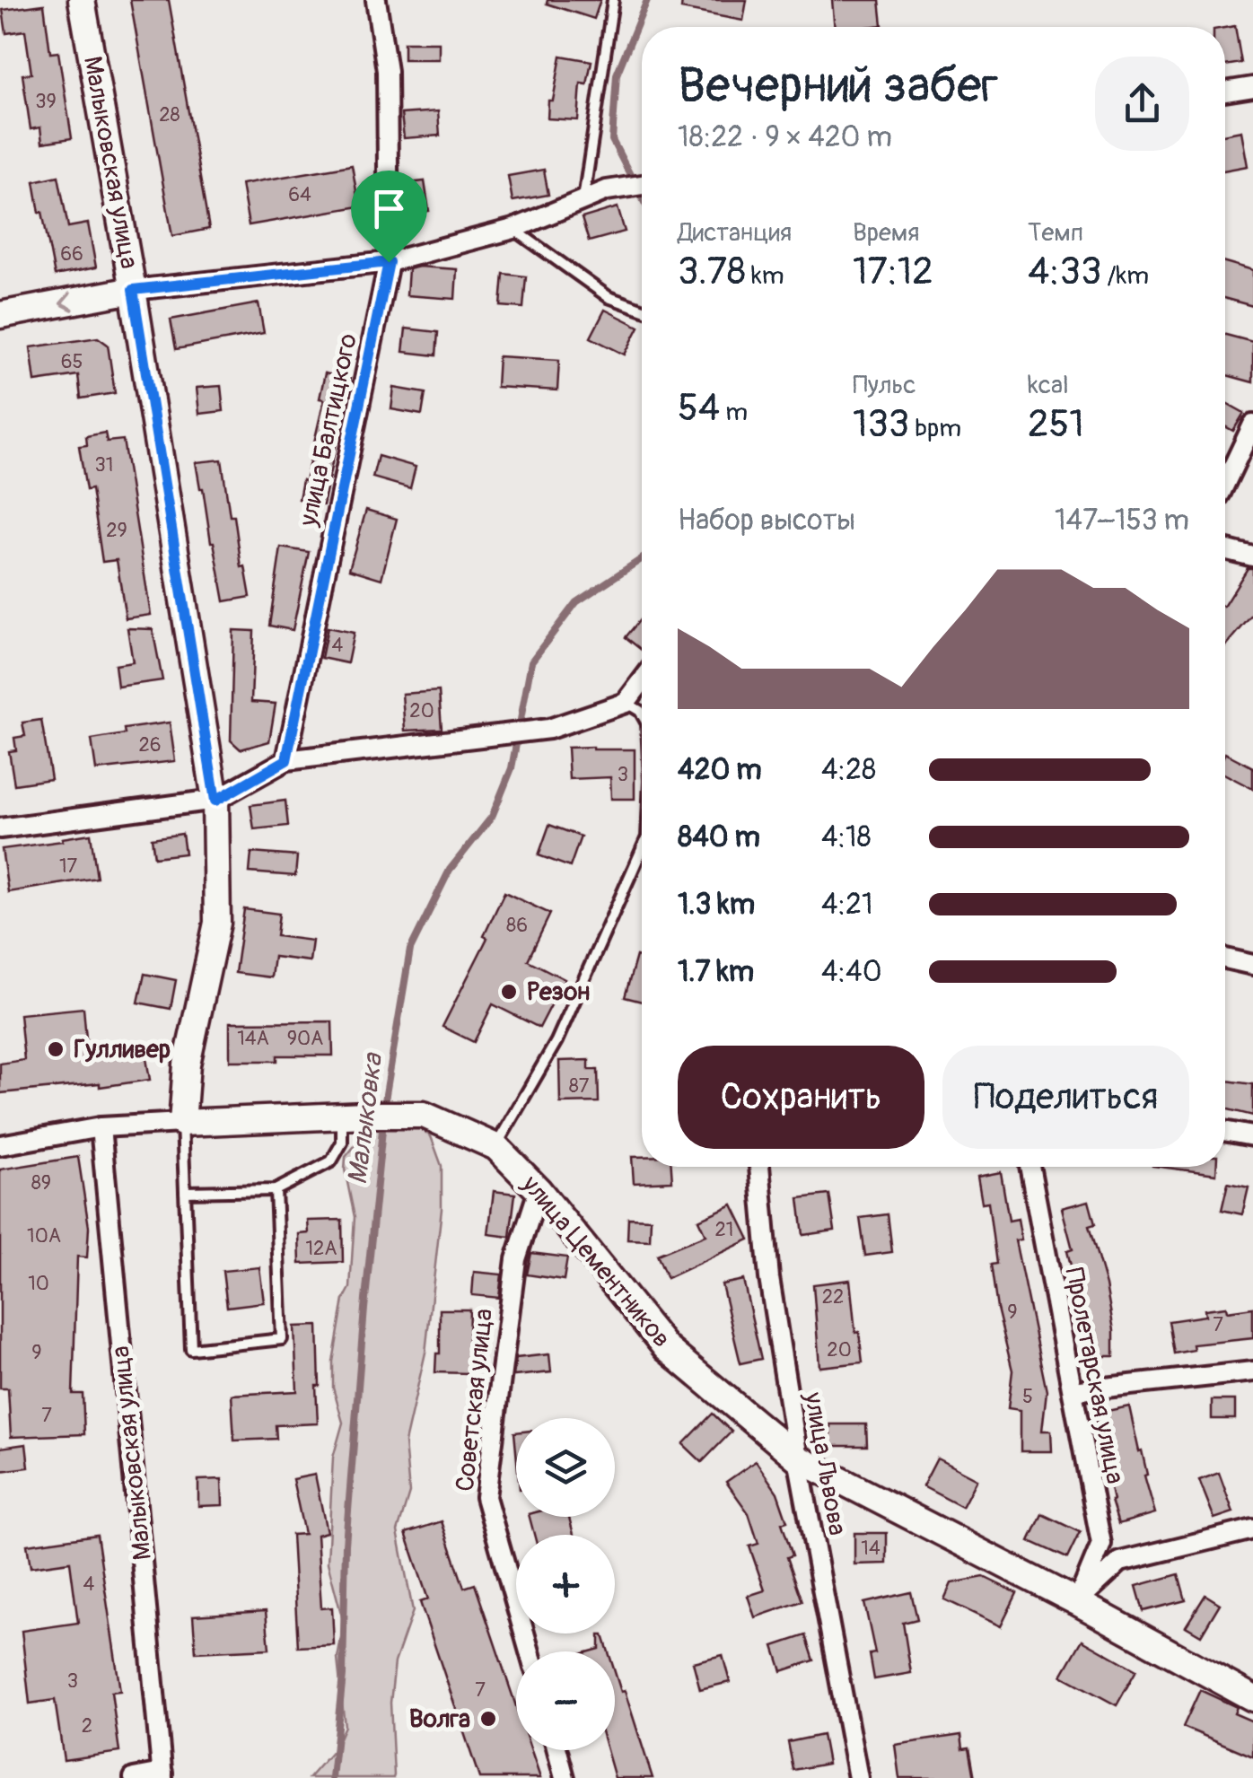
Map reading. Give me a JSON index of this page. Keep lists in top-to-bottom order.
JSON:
{
  "streets": {
    "street": [
      "Малыковская улица",
      "улица Балтицкого",
      "улица Цементников",
      "Пролетарская улица",
      "Советская улица",
      "улица Львова"
    ]
  },
  "crossings": [
    ["Малыковская улица", "улица Цементников"],
    ["улица Цементников", "Пролетарская улица"],
    ["улица Цементников", "Советская улица"],
    ["улица Цементников", "улица Львова"]
  ],
  "water": ["Малыковка"],
  "places": ["Резон", "Гулливер", "Волга"],
  "house_numbers": [
    "39",
    "28",
    "64",
    "66",
    "65",
    "31",
    "29",
    "4",
    "20",
    "26",
    "3",
    "17",
    "86",
    "14А",
    "90А",
    "87",
    "89",
    "21",
    "10А",
    "12А",
    "10",
    "22",
    "9",
    "7",
    "20",
    "9",
    "5",
    "7",
    "14",
    "4",
    "3",
    "7",
    "2"
  ],
  "page": {
    "heading": ["Вечерний забег", "18:22 · 9 × 420 m"],
    "stats": [
      ["Дистанция", "3.78 km"],
      ["Время", "17:12"],
      ["Темп", "4:33 /km"],
      ["54 m"],
      ["Пульс", "133 bpm"],
      ["kcal", "251"]
    ],
    "chart": ["Набор высоты", "147–153 m"],
    "list": [
      {
        "name": "420 m",
        "note": "4:28"
      },
      {
        "name": "840 m",
        "note": "4:18"
      },
      {
        "name": "1.3 km",
        "note": "4:21"
      },
      {
        "name": "1.7 km",
        "note": "4:40"
      }
    ],
    "buttons": ["Сохранить", "Поделиться"],
    "map_buttons": ["+", "−"]
  }
}
